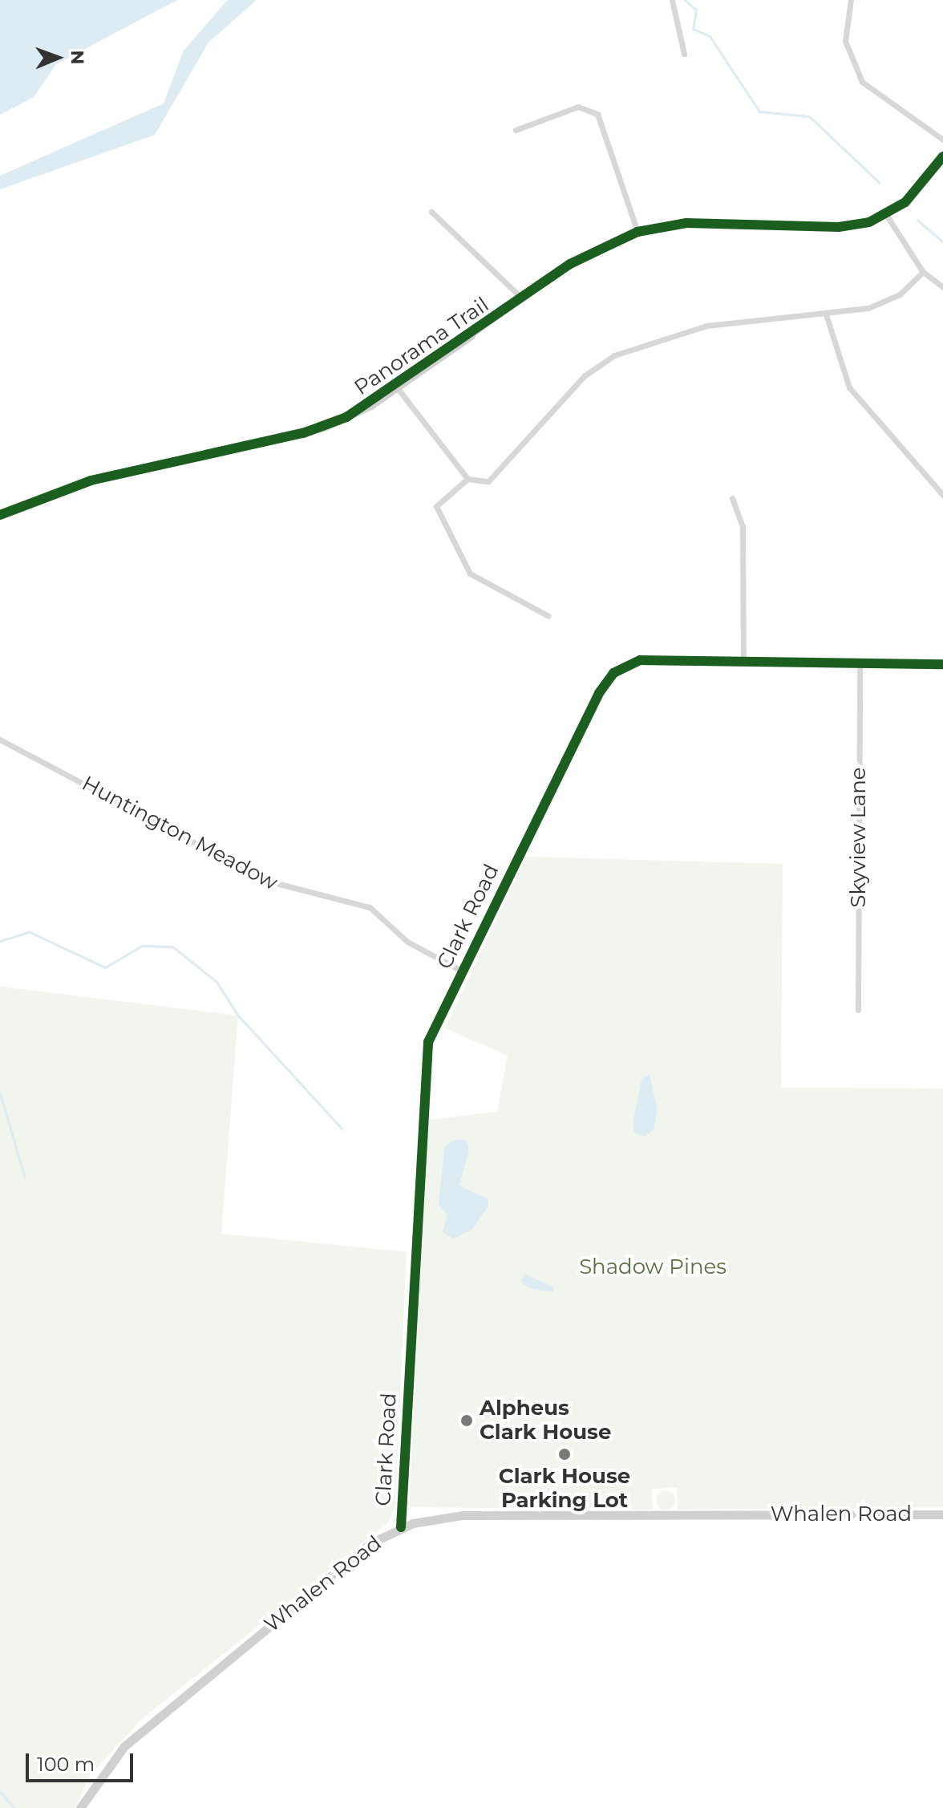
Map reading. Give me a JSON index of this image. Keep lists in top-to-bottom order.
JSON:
{
  "streets": {
    "street": [
      "Panorama Trail",
      "Huntington Meadow",
      "Skyview Lane",
      "Clark Road",
      "Whalen Road"
    ]
  },
  "crossings": [
    ["Huntington Meadow", "Clark Road"],
    ["Skyview Lane", "Clark Road"],
    ["Clark Road", "Whalen Road"]
  ],
  "parks": ["Shadow Pines"],
  "places": ["Alpheus Clark House", "Clark House Parking Lot"],
  "scale_bar": "100 m",
  "north": "right"
}
